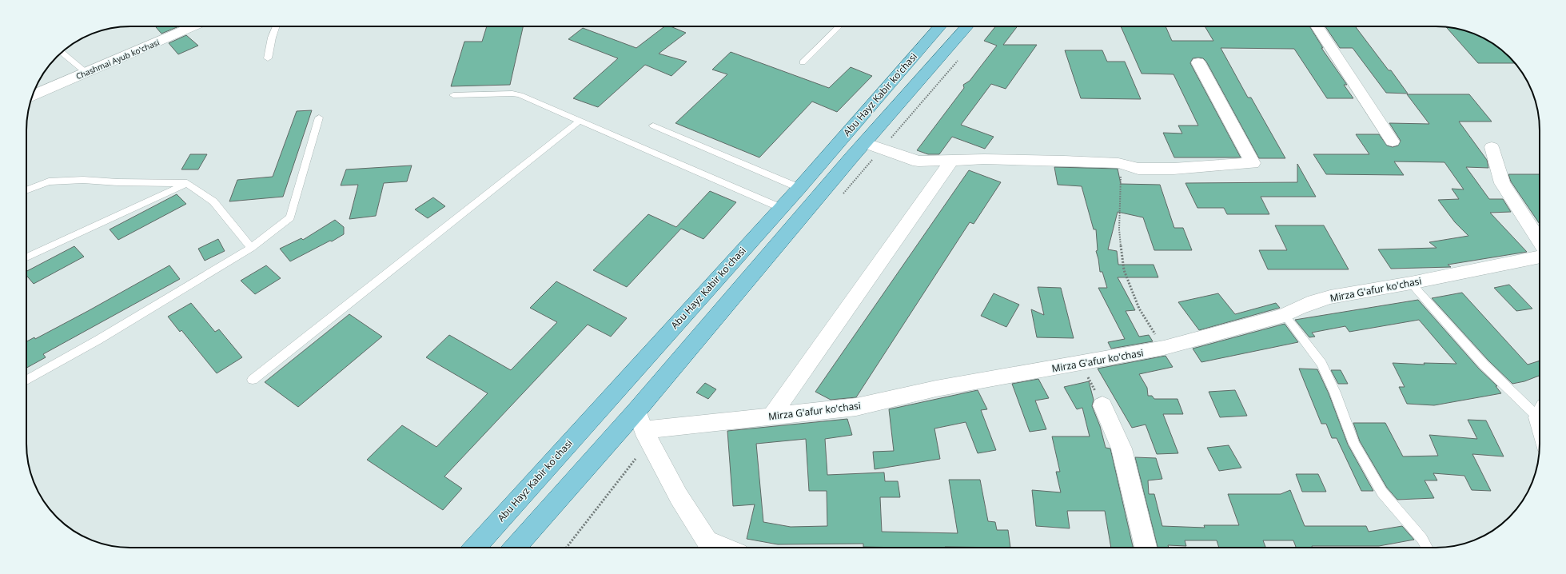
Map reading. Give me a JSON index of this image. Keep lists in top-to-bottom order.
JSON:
{
  "streets": {
    "main road": ["Abu Hayz Kabir ko'chasi"],
    "street": ["Chashmai Ayub ko'chasi", "Mirza G'afur ko'chasi"]
  },
  "crossings": [
    ["Abu Hayz Kabir ko'chasi", "Mirza G'afur ko'chasi"]
  ]
}
